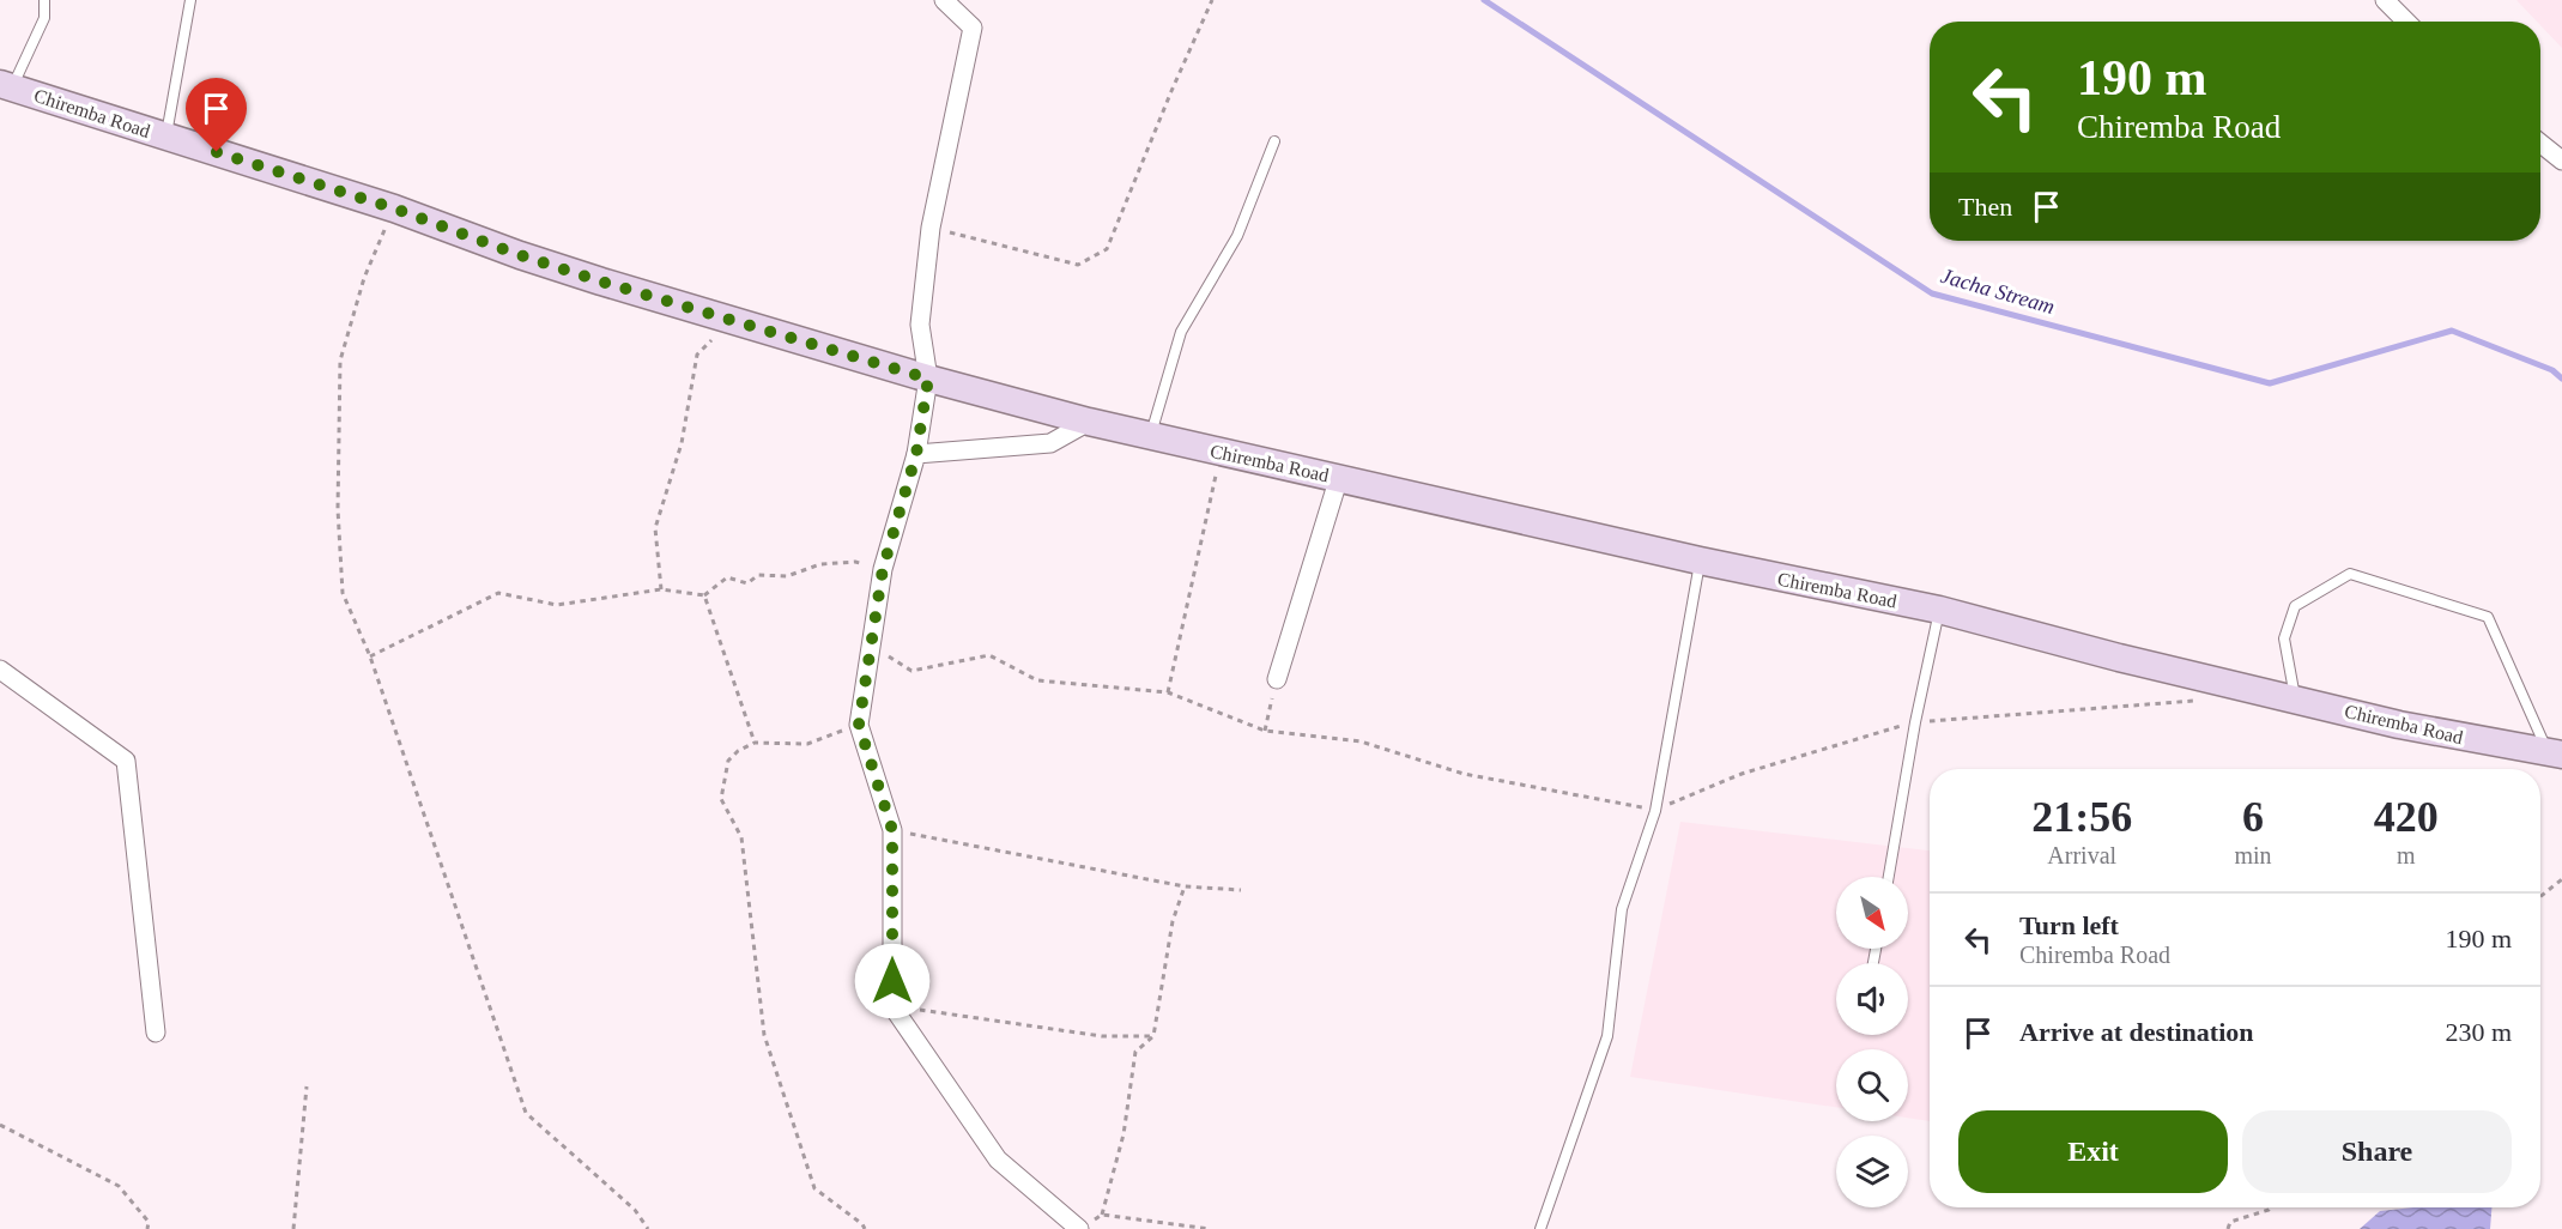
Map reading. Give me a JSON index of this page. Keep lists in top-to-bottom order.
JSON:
{
  "streets": {
    "main road": ["Chiremba Road"]
  },
  "water": ["Jacha Stream"],
  "north": "bottom right",
  "page": {
    "turn": ["190 m", "Chiremba Road"],
    "then": "Then",
    "eta": [
      "21:56",
      "Arrival",
      "6",
      "min",
      "420",
      "m"
    ],
    "list": [
      {
        "name": "Turn left",
        "note": "Chiremba Road",
        "value": "190 m"
      },
      {
        "name": "Arrive at destination",
        "value": "230 m"
      }
    ],
    "buttons": ["Exit", "Share"]
  }
}
